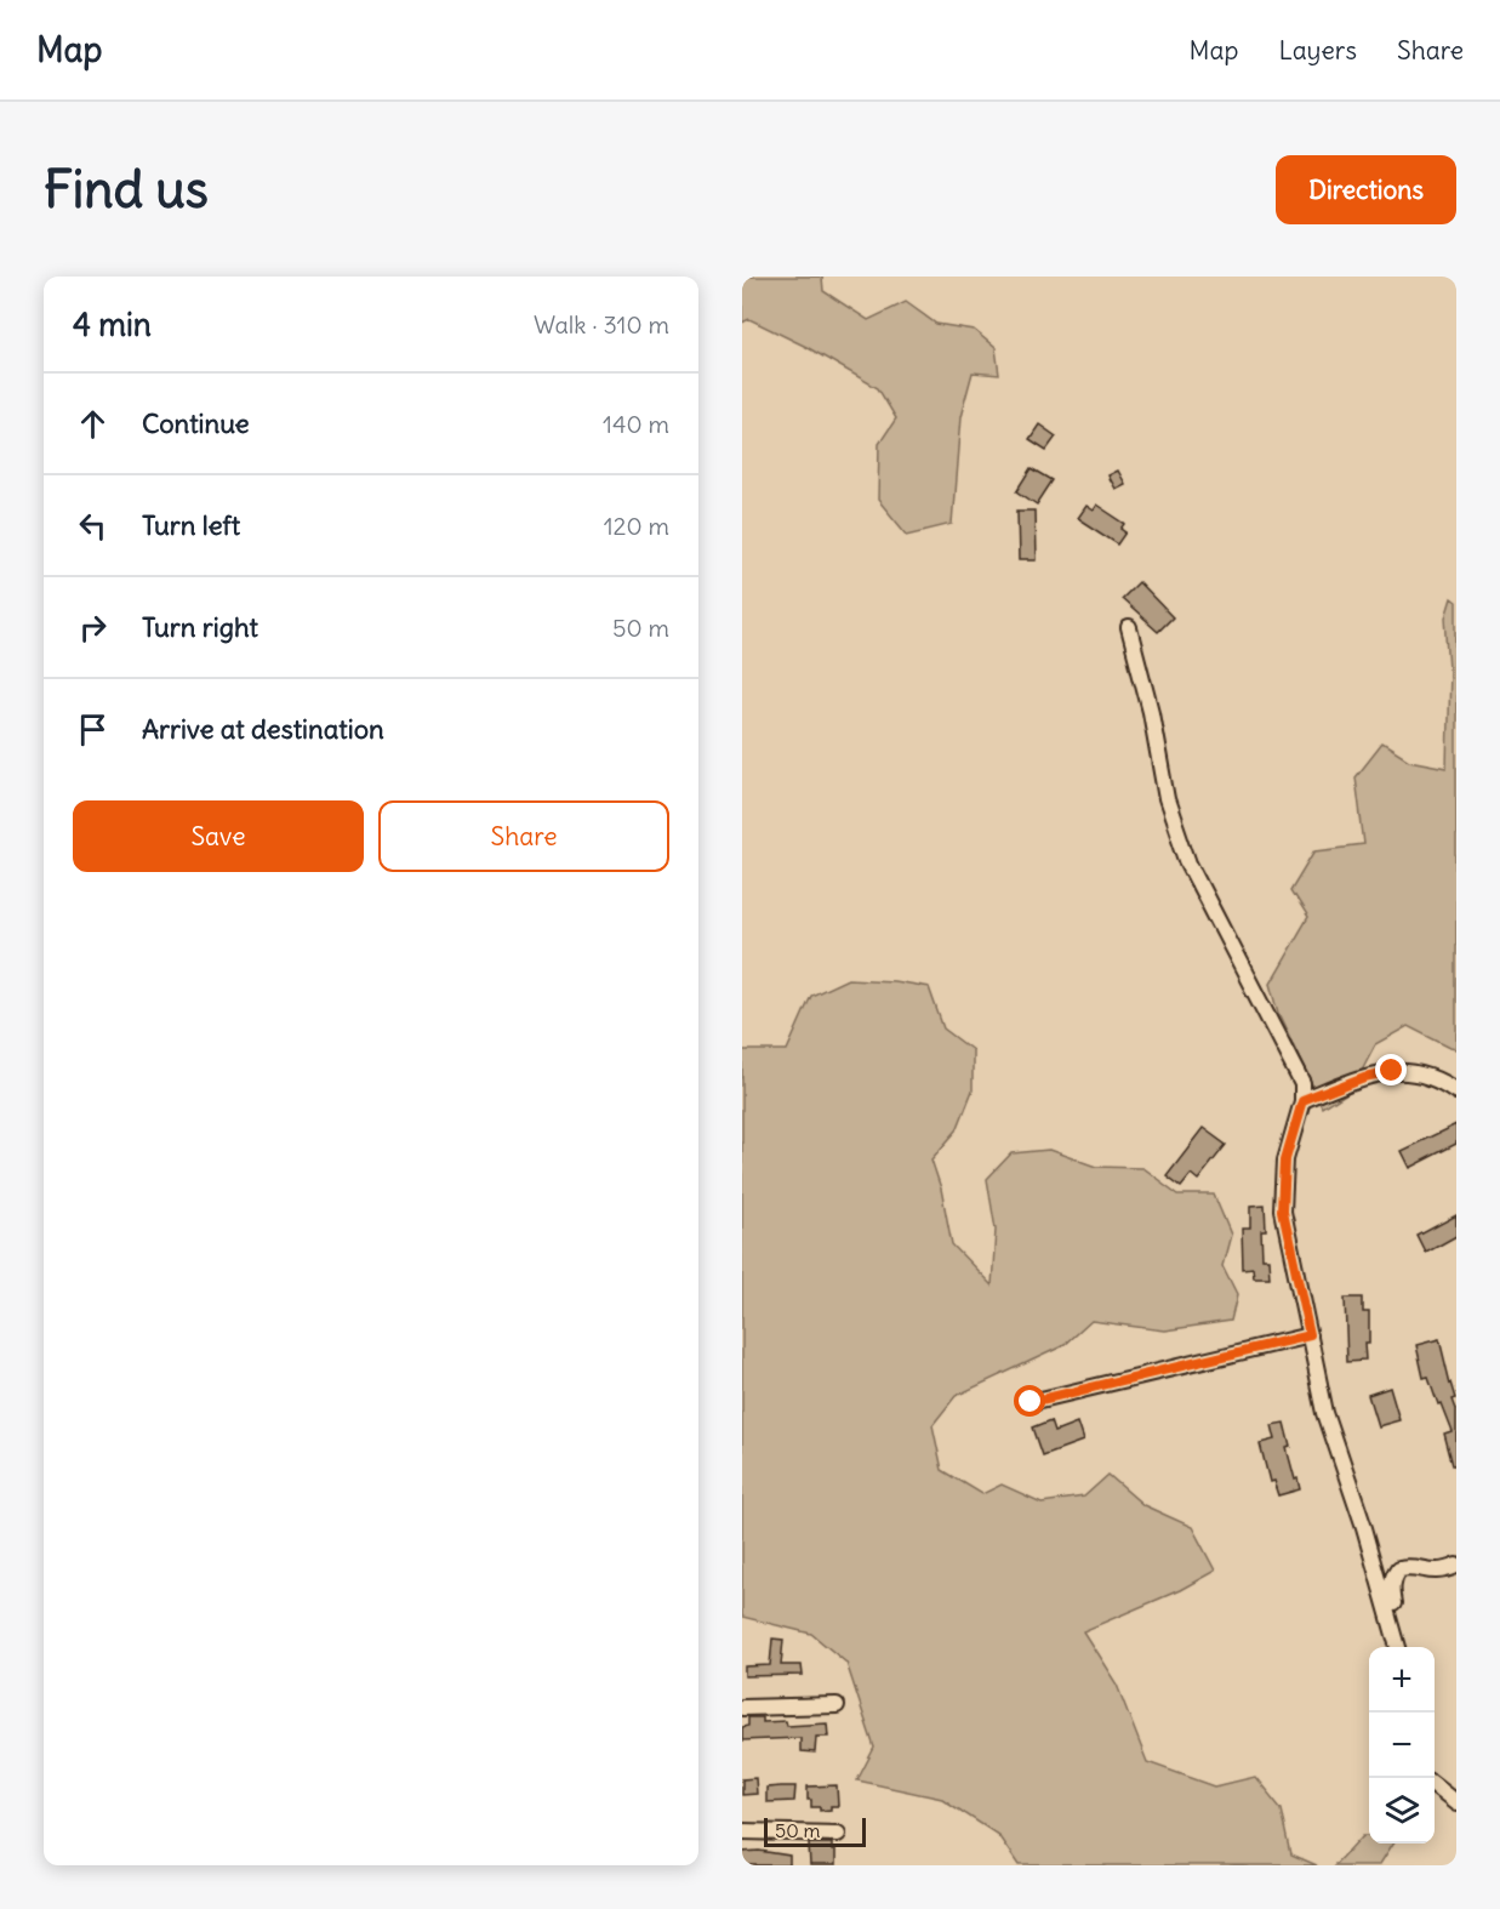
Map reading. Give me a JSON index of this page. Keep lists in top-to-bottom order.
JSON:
{
  "scale_bar": "50 m",
  "page": {
    "header": "Map",
    "nav": ["Map", "Layers", "Share"],
    "buttons": [
      "Directions",
      ["Save", "Share"]
    ],
    "title": "Find us",
    "heading": ["4 min", "Walk · 310 m"],
    "list": [
      ["Continue", "140 m"],
      ["Turn left", "120 m"],
      ["Turn right", "50 m"],
      "Arrive at destination"
    ],
    "map_buttons": ["+", "−"],
    "scale": "50 m"
  }
}
